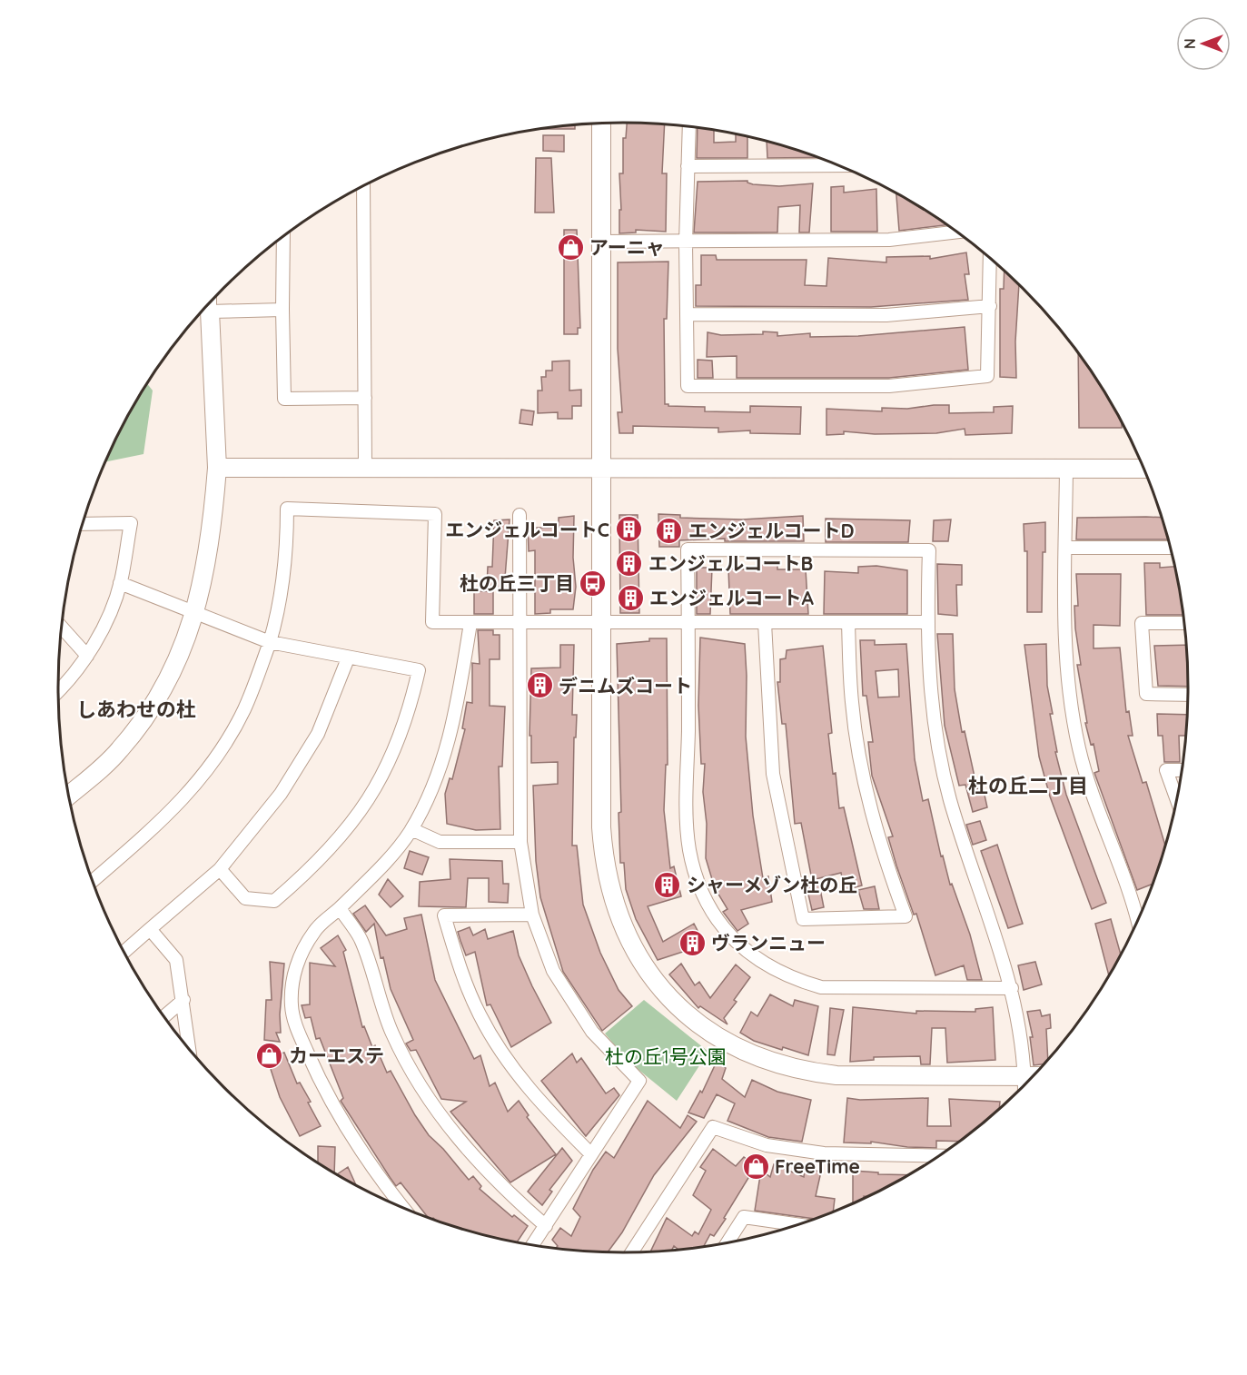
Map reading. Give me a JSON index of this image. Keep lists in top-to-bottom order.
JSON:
{
  "districts": ["しあわせの杜", "杜の丘二丁目"],
  "parks": ["杜の丘1号公園"],
  "places": {
    "shop": ["アーニャ", "カーエステ", "FreeTime"],
    "building": [
      "エンジェルコートC",
      "エンジェルコートD",
      "エンジェルコートB",
      "エンジェルコートA",
      "デニムズコート",
      "シャーメゾン杜の丘",
      "ヴランニュー"
    ],
    "bus stop": ["杜の丘三丁目"]
  },
  "north": "left"
}
